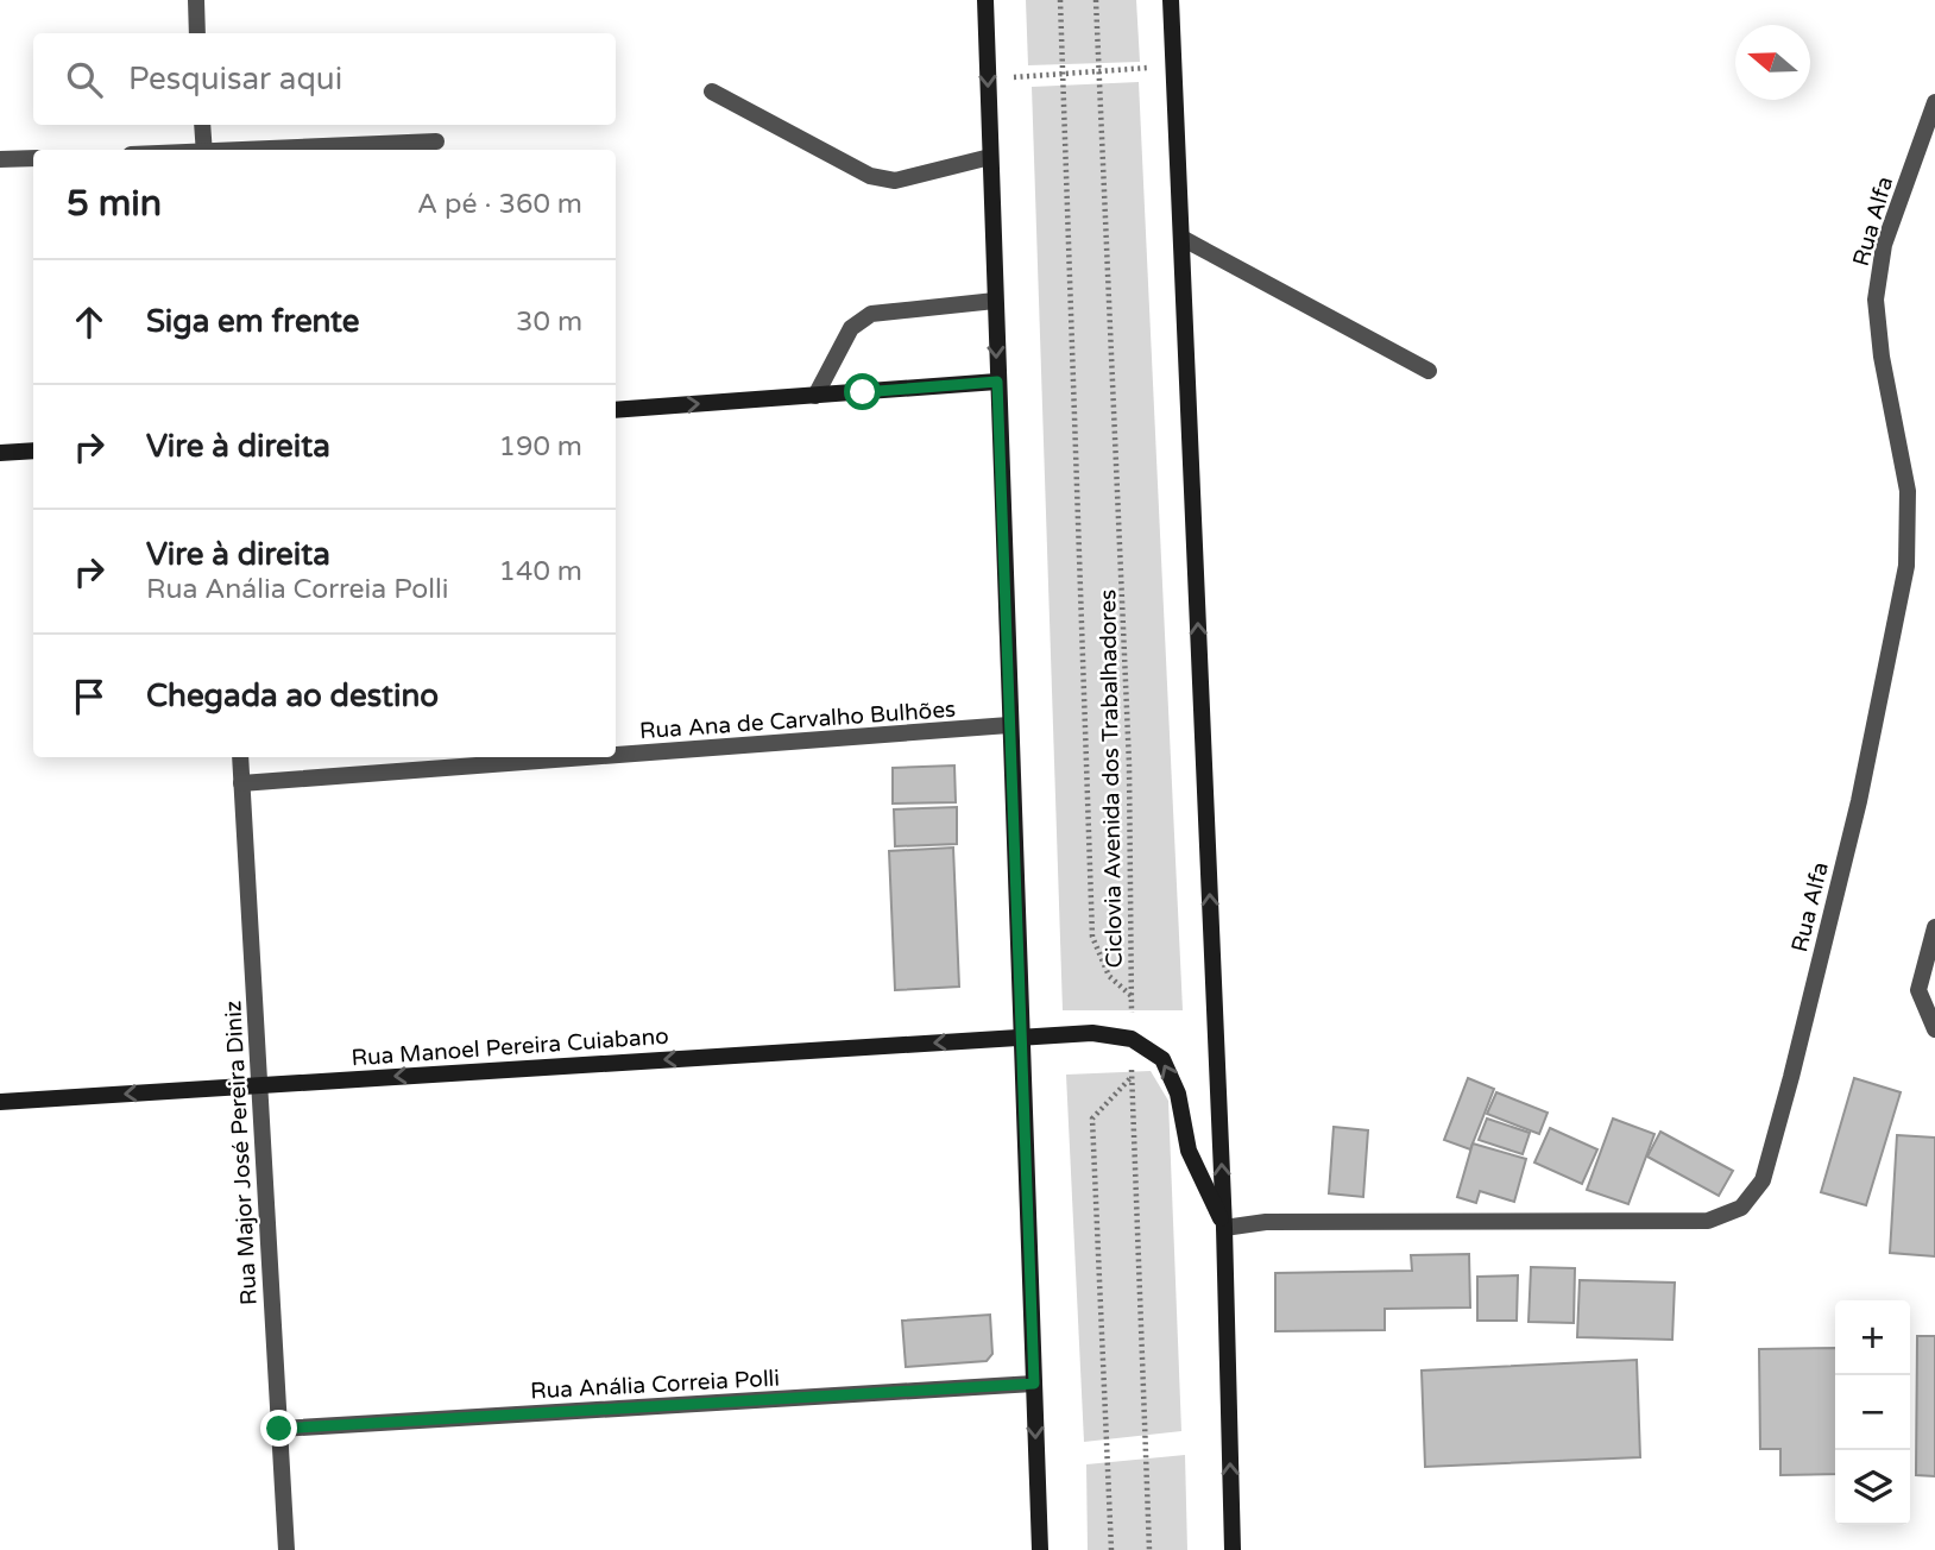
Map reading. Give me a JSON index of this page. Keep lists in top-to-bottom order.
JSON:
{
  "streets": {
    "main road": ["Rua Manoel Pereira Cuiabano"],
    "street": [
      "Rua Alfa",
      "Rua Ana de Carvalho Bulhões",
      "Rua Major José Pereira Diniz",
      "Rua Anália Correia Polli"
    ],
    "path": ["Ciclovia Avenida dos Trabalhadores"]
  },
  "crossings": [
    ["Rua Alfa", "Rua Manoel Pereira Cuiabano"],
    ["Rua Ana de Carvalho Bulhões", "Rua Major José Pereira Diniz"],
    ["Rua Manoel Pereira Cuiabano", "Rua Major José Pereira Diniz"],
    ["Rua Major José Pereira Diniz", "Rua Anália Correia Polli"]
  ],
  "one_way": ["Rua Manoel Pereira Cuiabano"],
  "north": "left",
  "page": {
    "search": "Pesquisar aqui",
    "heading": ["5 min", "A pé · 360 m"],
    "list": [
      ["Siga em frente", "30 m"],
      ["Vire à direita", "190 m"],
      ["Vire à direita", "Rua Anália Correia Polli", "140 m"],
      "Chegada ao destino"
    ],
    "map_buttons": ["+", "−"]
  }
}
